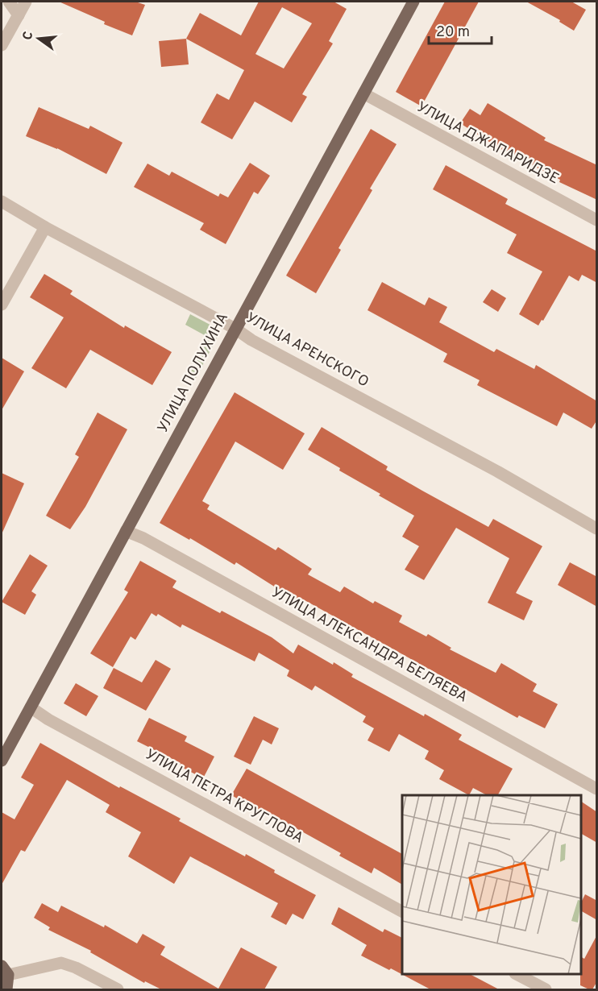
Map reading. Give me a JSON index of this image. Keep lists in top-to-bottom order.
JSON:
{
  "streets": {
    "main road": ["УЛИЦА ПОЛУХИНА"],
    "street": [
      "УЛИЦА ДЖАПАРИДЗЕ",
      "УЛИЦА АРЕНСКОГО",
      "УЛИЦА АЛЕКСАНДРА БЕЛЯЕВА",
      "УЛИЦА ПЕТРА КРУГЛОВА"
    ]
  },
  "crossings": [
    ["УЛИЦА ДЖАПАРИДЗЕ", "УЛИЦА ПОЛУХИНА"],
    ["УЛИЦА АРЕНСКОГО", "УЛИЦА ПОЛУХИНА"],
    ["УЛИЦА ПОЛУХИНА", "УЛИЦА АЛЕКСАНДРА БЕЛЯЕВА"],
    ["УЛИЦА ПОЛУХИНА", "УЛИЦА ПЕТРА КРУГЛОВА"]
  ],
  "scale_bar": "20 m",
  "north": "left"
}
